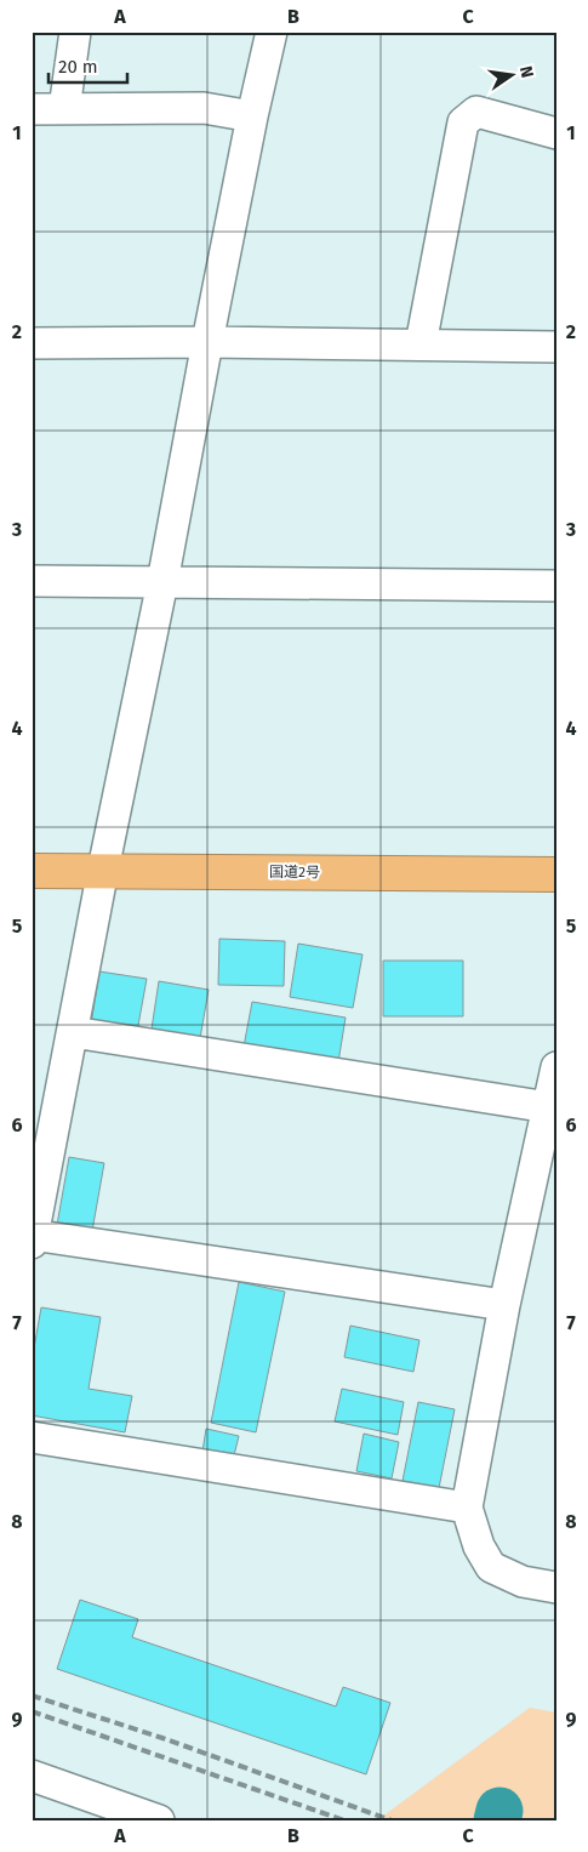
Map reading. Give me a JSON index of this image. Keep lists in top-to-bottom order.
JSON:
{
  "streets": {
    "highway": ["国道2号"]
  },
  "scale_bar": "20 m",
  "north": "right",
  "grid": {
    "columns": ["A", "B", "C"],
    "rows": [
      "1",
      "2",
      "3",
      "4",
      "5",
      "6",
      "7",
      "8",
      "9"
    ]
  }
}
